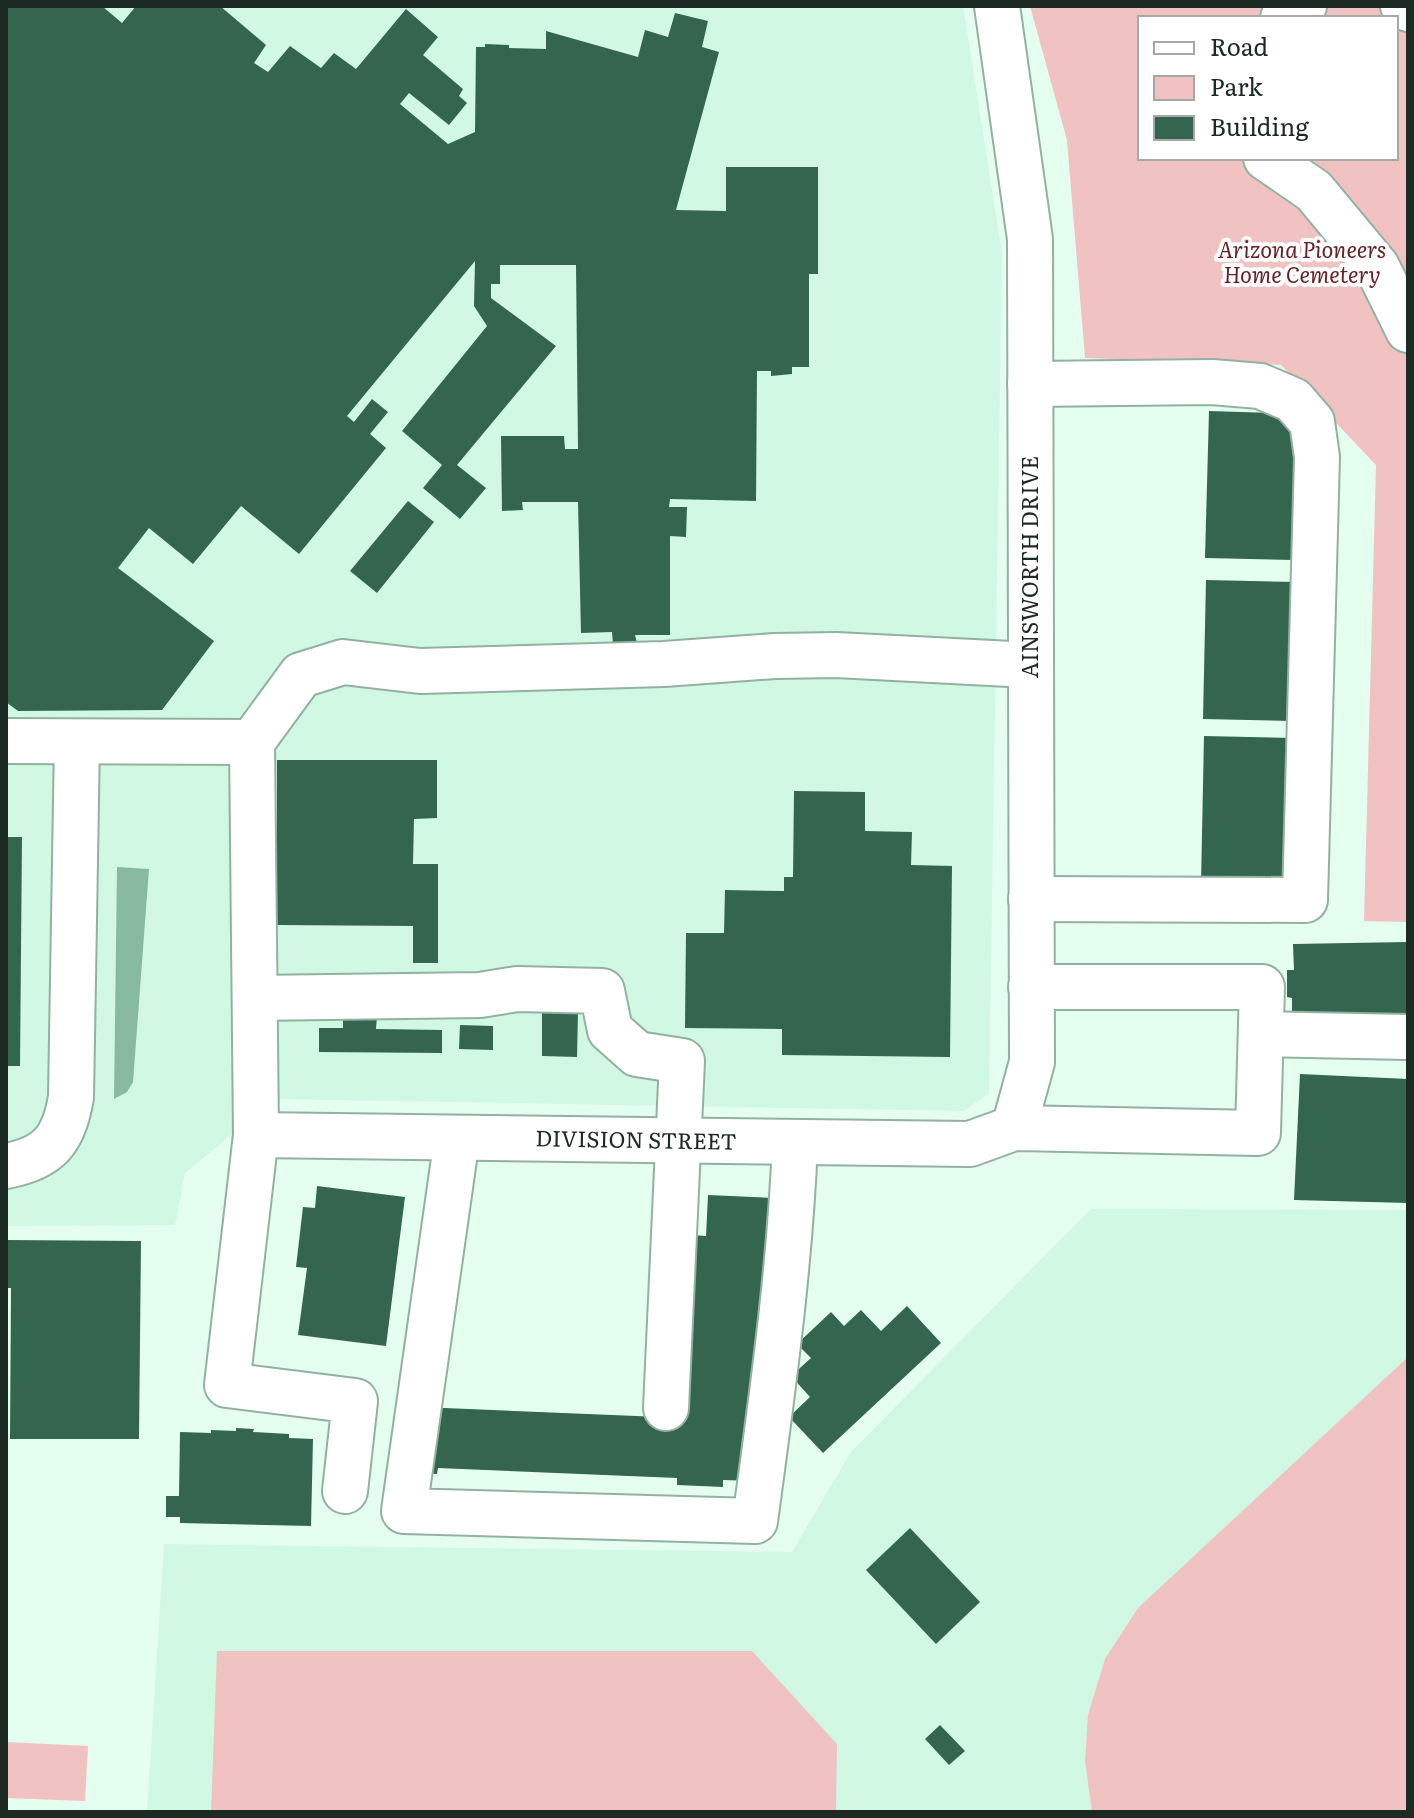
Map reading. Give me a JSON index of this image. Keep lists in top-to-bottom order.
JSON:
{
  "streets": {
    "street": ["AINSWORTH DRIVE", "DIVISION STREET"]
  },
  "crossings": [
    ["AINSWORTH DRIVE", "DIVISION STREET"]
  ],
  "parks": ["Arizona Pioneers Home Cemetery"],
  "legend": ["Road", "Park", "Building"]
}
